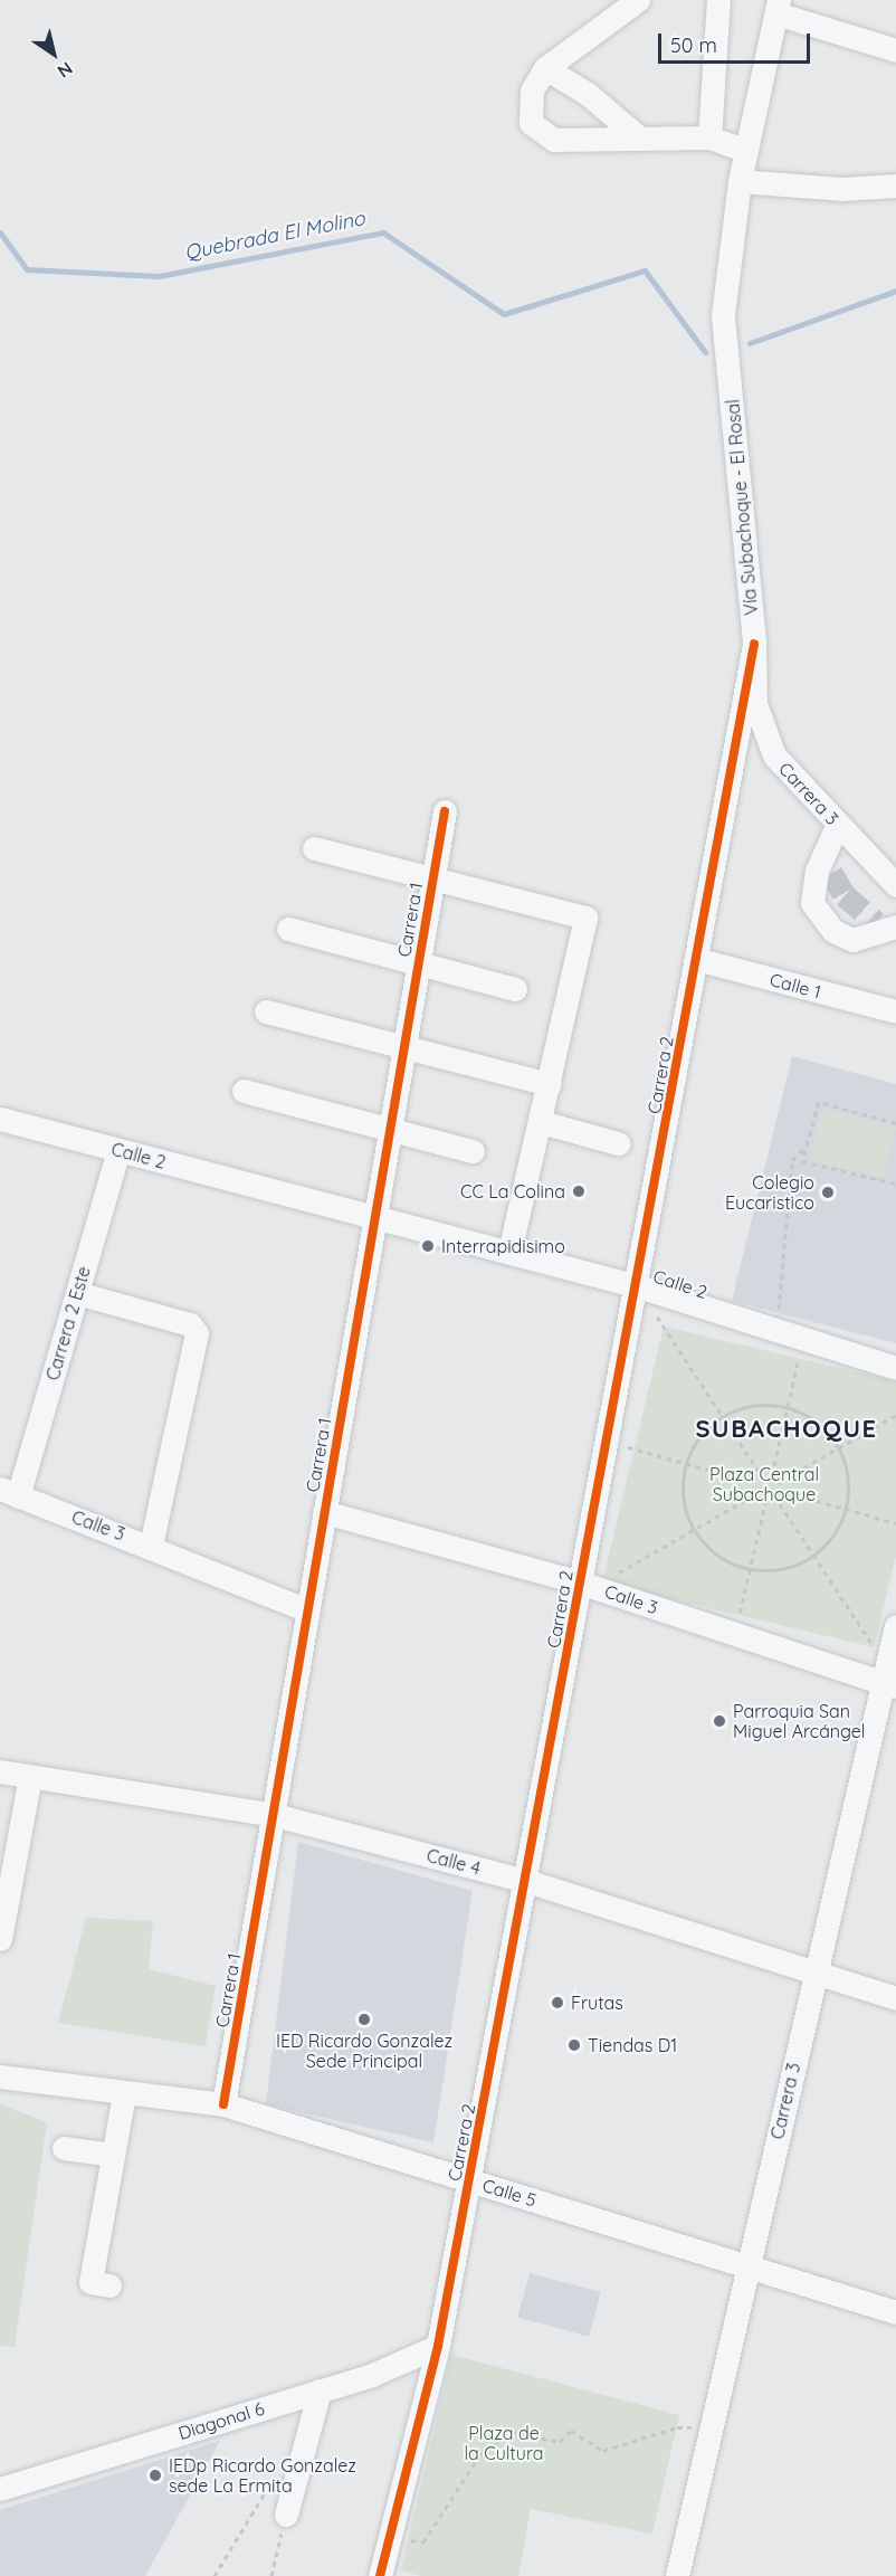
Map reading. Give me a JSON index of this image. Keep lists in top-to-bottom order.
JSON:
{
  "streets": {
    "street": [
      "Vía Subachoque - El Rosal",
      "Carrera 3",
      "Carrera 1",
      "Calle 1",
      "Carrera 2",
      "Calle 2",
      "Carrera 2 Este",
      "Calle 3",
      "Calle 4",
      "Calle 5",
      "Diagonal 6"
    ]
  },
  "crossings": [
    ["Vía Subachoque - El Rosal", "Carrera 3"],
    ["Vía Subachoque - El Rosal", "Carrera 2"],
    ["Carrera 3", "Carrera 2"],
    ["Carrera 3", "Calle 3"],
    ["Carrera 3", "Calle 4"],
    ["Carrera 3", "Calle 5"],
    ["Carrera 1", "Calle 2"],
    ["Carrera 1", "Calle 3"],
    ["Carrera 1", "Calle 4"],
    ["Carrera 1", "Calle 5"],
    ["Calle 1", "Carrera 2"],
    ["Carrera 2", "Calle 2"],
    ["Carrera 2", "Calle 3"],
    ["Carrera 2", "Calle 4"],
    ["Carrera 2", "Calle 5"],
    ["Carrera 2", "Diagonal 6"],
    ["Calle 2", "Carrera 2 Este"],
    ["Carrera 2 Este", "Calle 3"]
  ],
  "districts": ["SUBACHOQUE"],
  "water": ["Quebrada El Molino"],
  "parks": ["Plaza Central Subachoque", "Plaza de la Cultura"],
  "places": [
    "CC La Colina",
    "Colegio Eucaristico",
    "Interrapidisimo",
    "Parroquia San Miguel Arcángel",
    "Frutas",
    "IED Ricardo Gonzalez Sede Principal",
    "Tiendas D1",
    "IEDp Ricardo Gonzalez sede La Ermita"
  ],
  "scale_bar": "50 m",
  "north": "bottom right"
}
